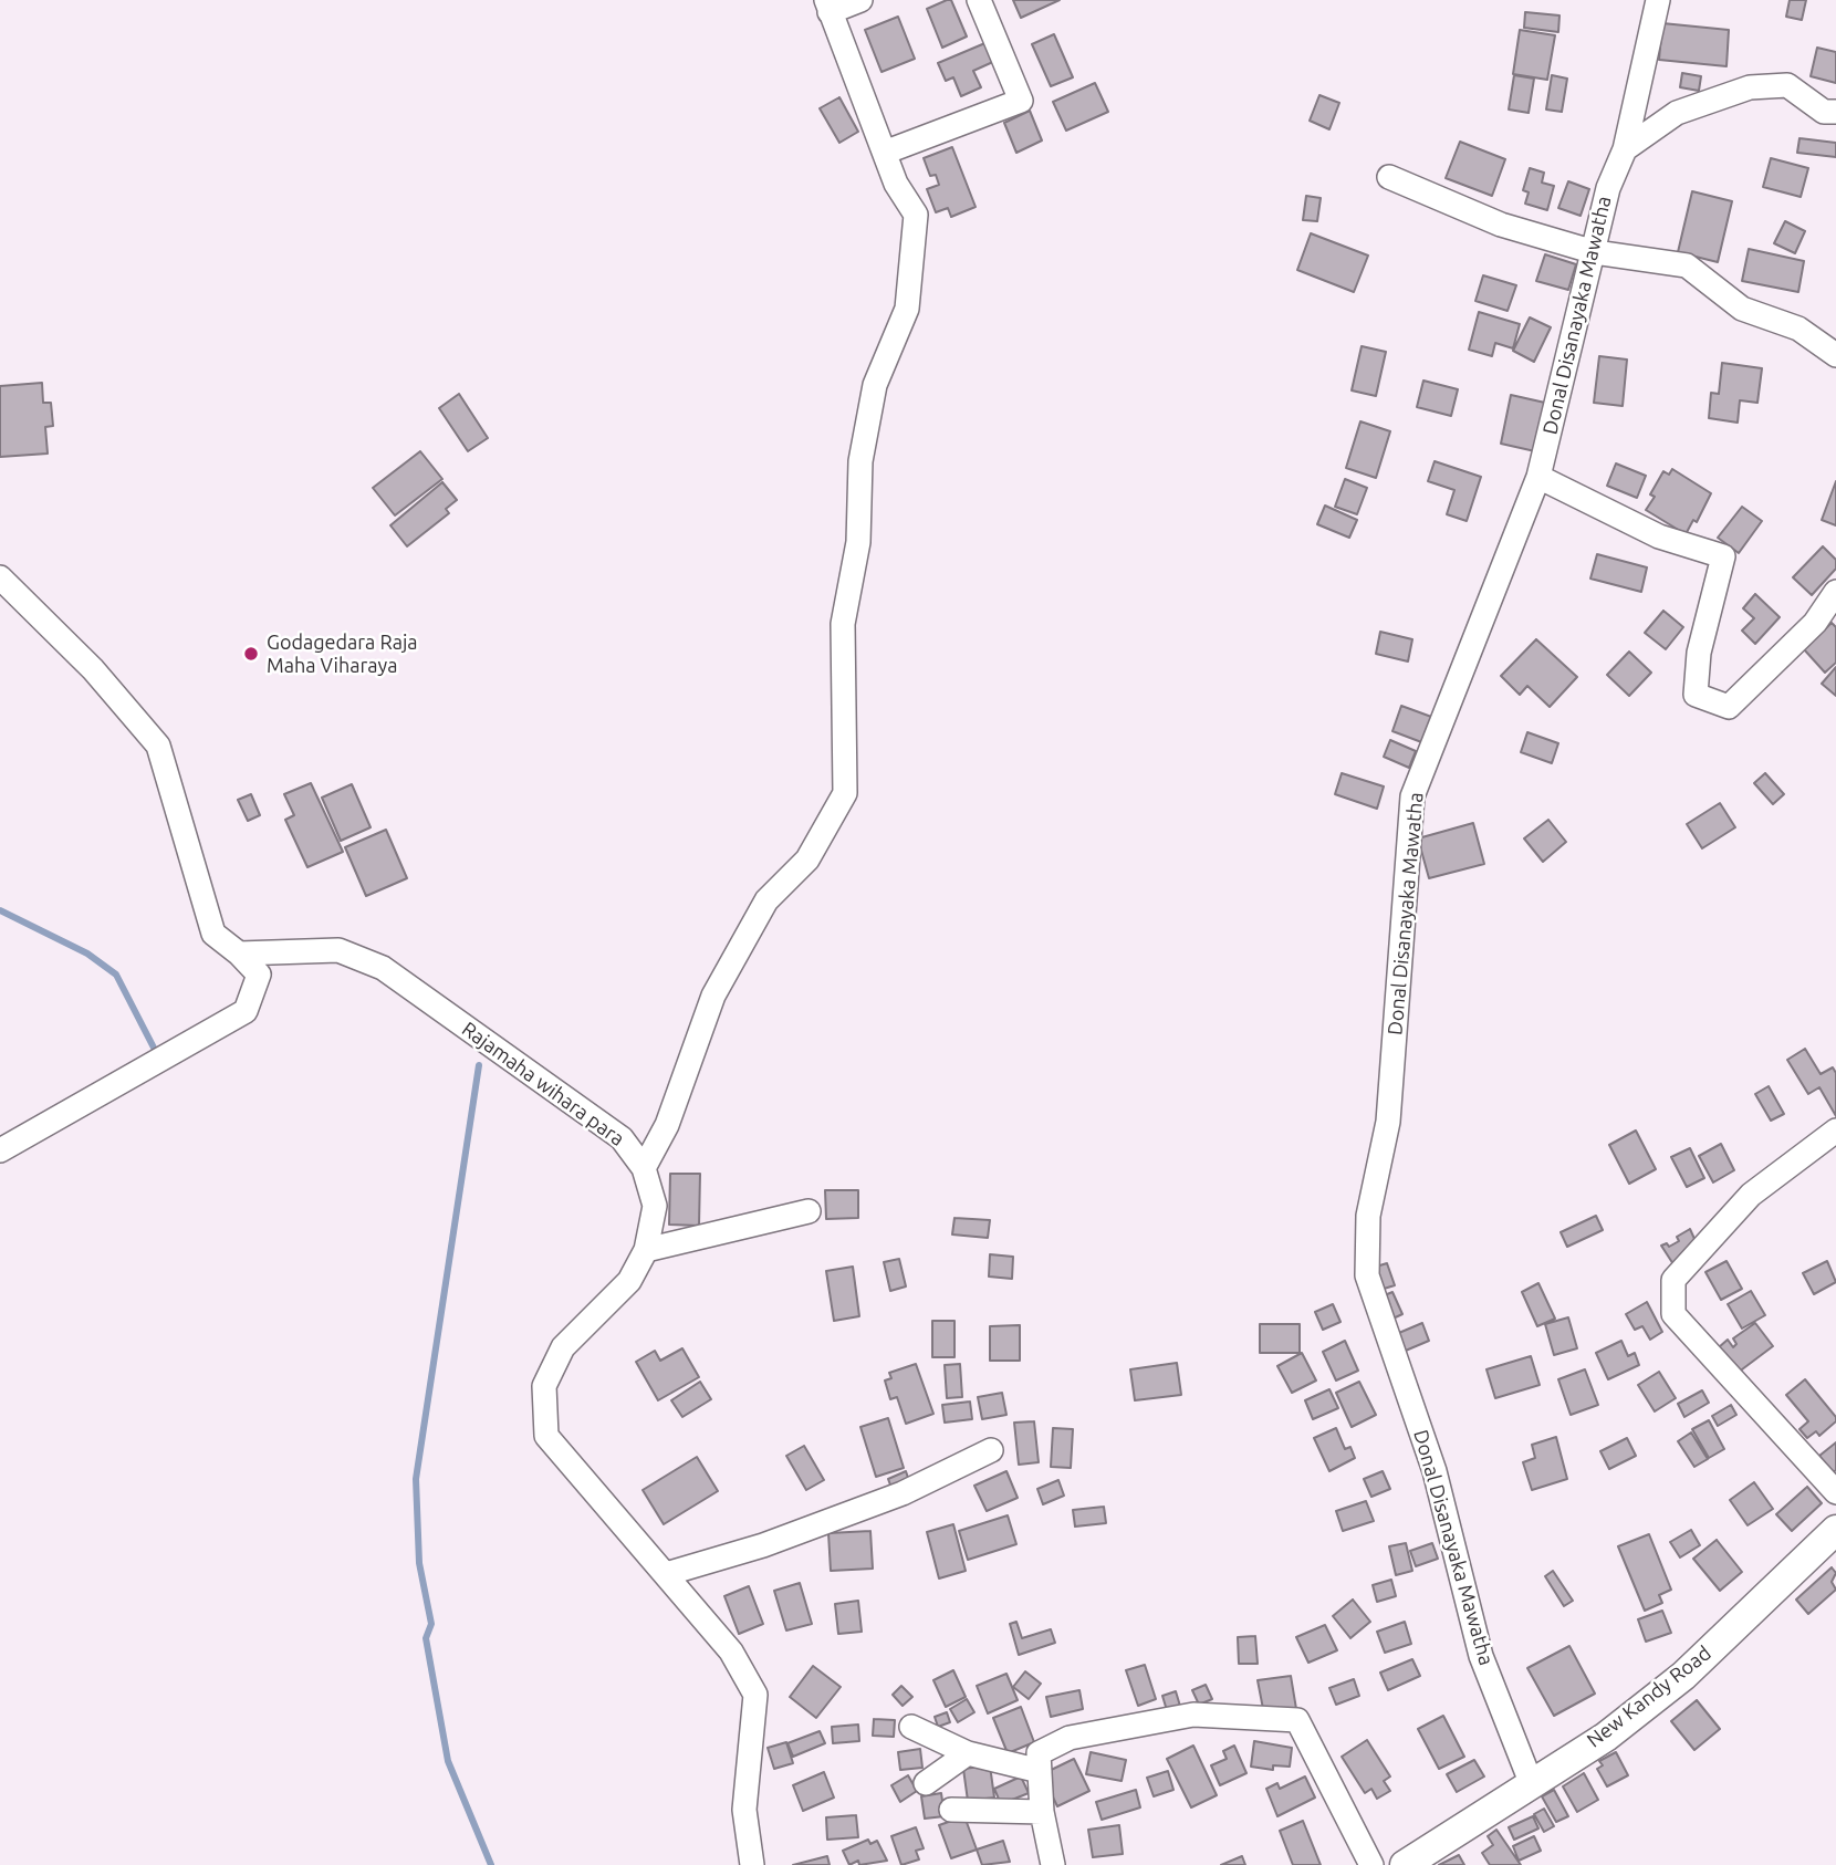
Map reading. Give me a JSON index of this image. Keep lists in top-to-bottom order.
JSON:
{
  "streets": {
    "main road": ["New Kandy Road"],
    "street": ["Donal Disanayaka Mawatha", "Rajamaha wihara para"]
  },
  "crossings": [
    ["Donal Disanayaka Mawatha", "New Kandy Road"]
  ],
  "places": ["Godagedara Raja Maha Viharaya"]
}
